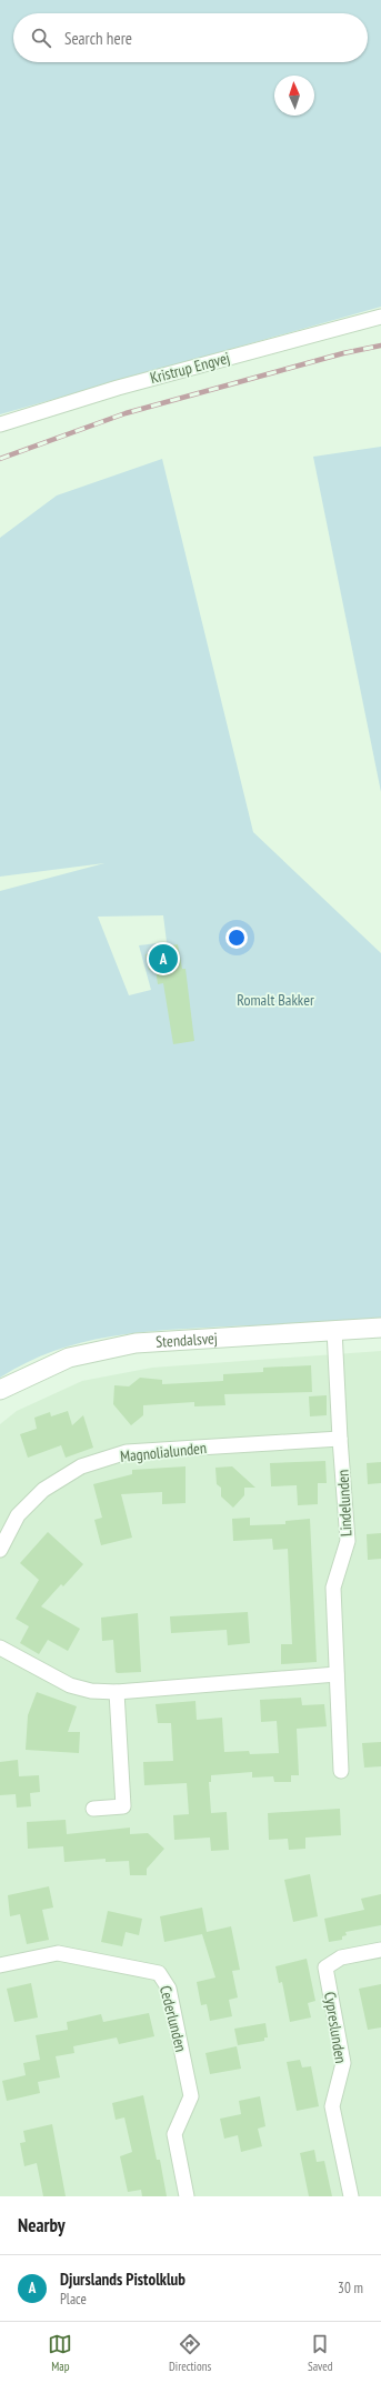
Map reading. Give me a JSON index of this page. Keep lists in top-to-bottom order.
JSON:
{
  "streets": {
    "street": [
      "Kristrup Engvej",
      "Stendalsvej",
      "Magnolialunden",
      "Lindelunden",
      "Cederlunden",
      "Cypreslunden"
    ]
  },
  "crossings": [
    ["Stendalsvej", "Lindelunden"],
    ["Magnolialunden", "Lindelunden"]
  ],
  "parks": ["Romalt Bakker"],
  "north": "top",
  "page": {
    "search": "Search here",
    "pins": "A",
    "heading": "Nearby",
    "list": [
      {
        "mark": "A",
        "name": "Djurslands Pistolklub",
        "note": "Place",
        "value": "30 m"
      }
    ],
    "nav": ["Map", "Directions", "Saved"]
  }
}
